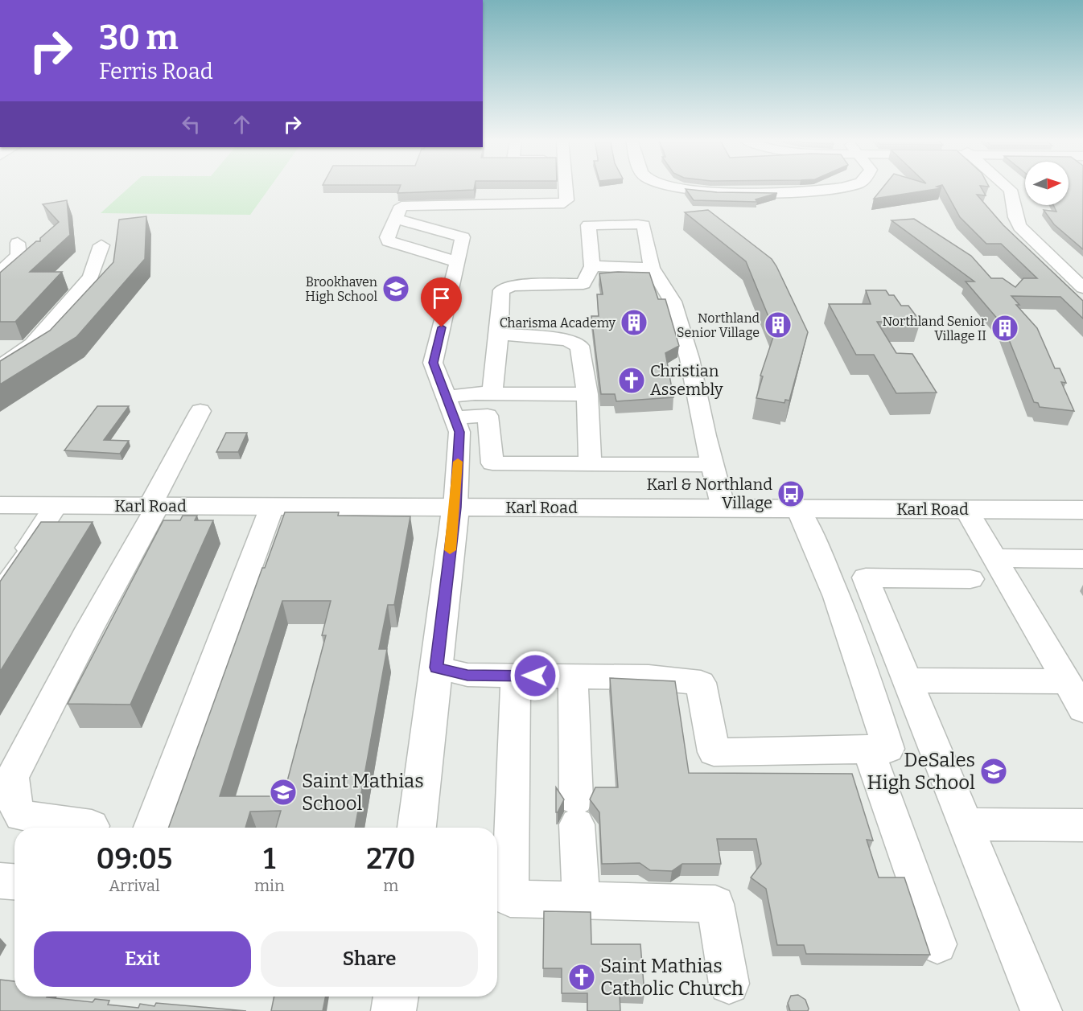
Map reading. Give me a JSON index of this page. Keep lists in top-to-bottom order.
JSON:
{
  "streets": {
    "main road": ["Karl Road"]
  },
  "places": {
    "school or university": ["Brookhaven High School", "DeSales High School", "Saint Mathias School"],
    "building": ["Charisma Academy", "Northland Senior Village", "Northland Senior Village II"],
    "church": ["Christian Assembly", "Saint Mathias Catholic Church"],
    "bus stop": ["Karl & Northland Village"]
  },
  "north": "right",
  "page": {
    "turn": ["30 m", "Ferris Road"],
    "eta": [
      "09:05",
      "Arrival",
      "1",
      "min",
      "270",
      "m"
    ],
    "buttons": ["Exit", "Share"]
  }
}
